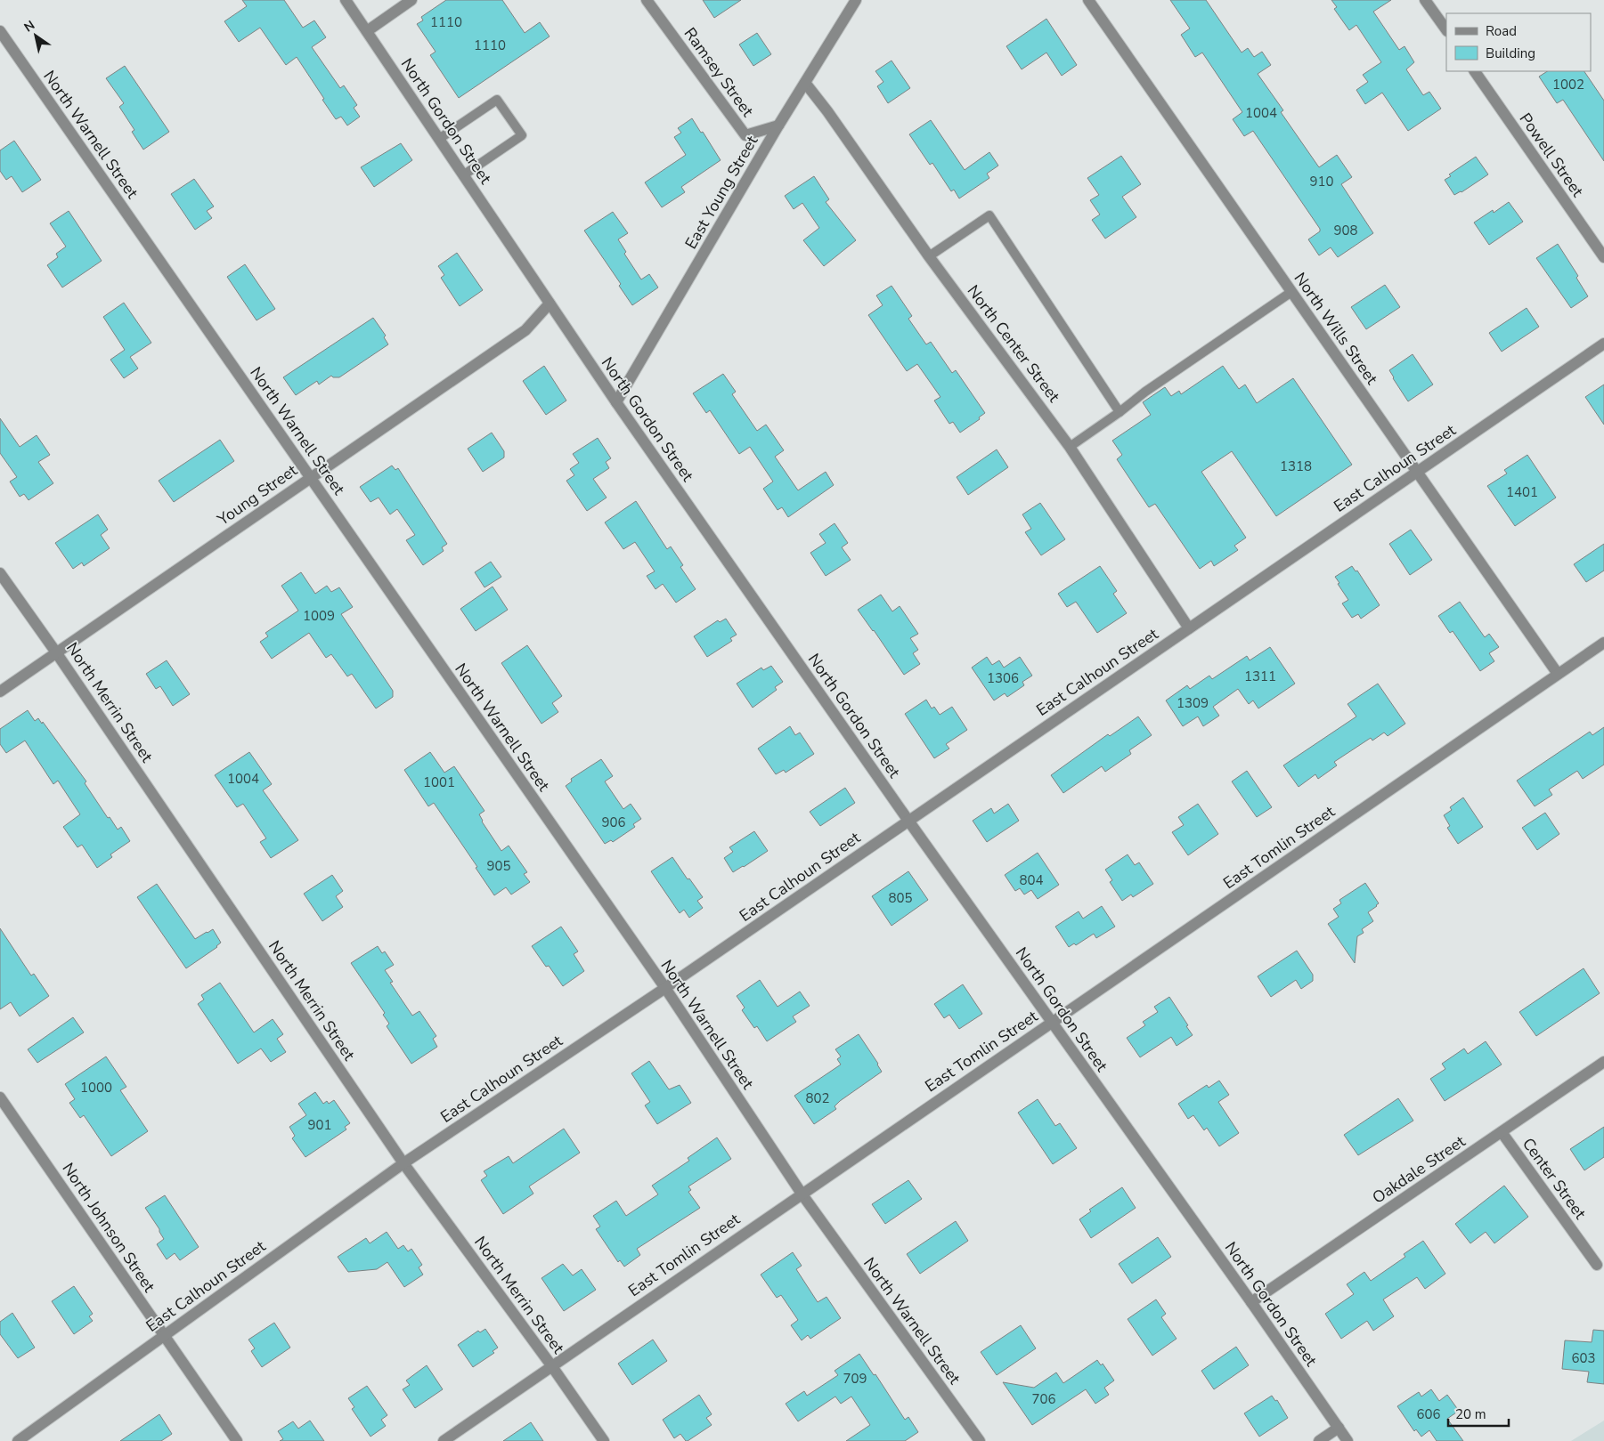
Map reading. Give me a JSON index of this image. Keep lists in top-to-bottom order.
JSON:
{
  "streets": {
    "street": [
      "Ramsey Street",
      "North Gordon Street",
      "North Warnell Street",
      "Powell Street",
      "East Young Street",
      "North Wills Street",
      "North Center Street",
      "East Calhoun Street",
      "Young Street",
      "North Merrin Street",
      "East Tomlin Street",
      "Oakdale Street",
      "Center Street",
      "North Johnson Street"
    ]
  },
  "crossings": [
    ["Ramsey Street", "East Young Street"],
    ["North Gordon Street", "East Young Street"],
    ["North Gordon Street", "East Calhoun Street"],
    ["North Gordon Street", "Young Street"],
    ["North Gordon Street", "East Tomlin Street"],
    ["North Gordon Street", "Oakdale Street"],
    ["North Warnell Street", "East Calhoun Street"],
    ["North Warnell Street", "Young Street"],
    ["North Warnell Street", "East Tomlin Street"],
    ["East Young Street", "North Center Street"],
    ["North Wills Street", "East Calhoun Street"],
    ["North Wills Street", "East Tomlin Street"],
    ["North Center Street", "East Calhoun Street"],
    ["East Calhoun Street", "North Merrin Street"],
    ["East Calhoun Street", "North Johnson Street"],
    ["Young Street", "North Merrin Street"],
    ["North Merrin Street", "East Tomlin Street"],
    ["Oakdale Street", "Center Street"]
  ],
  "house_numbers": [
    "1110",
    "1110",
    "1002",
    "1004",
    "910",
    "908",
    "1318",
    "1401",
    "1009",
    "1311",
    "1306",
    "1309",
    "1004",
    "1001",
    "906",
    "905",
    "804",
    "805",
    "1000",
    "802",
    "901",
    "603",
    "709",
    "706",
    "606"
  ],
  "legend": ["Road", "Building"],
  "scale_bar": "20 m",
  "north": "top left"
}
